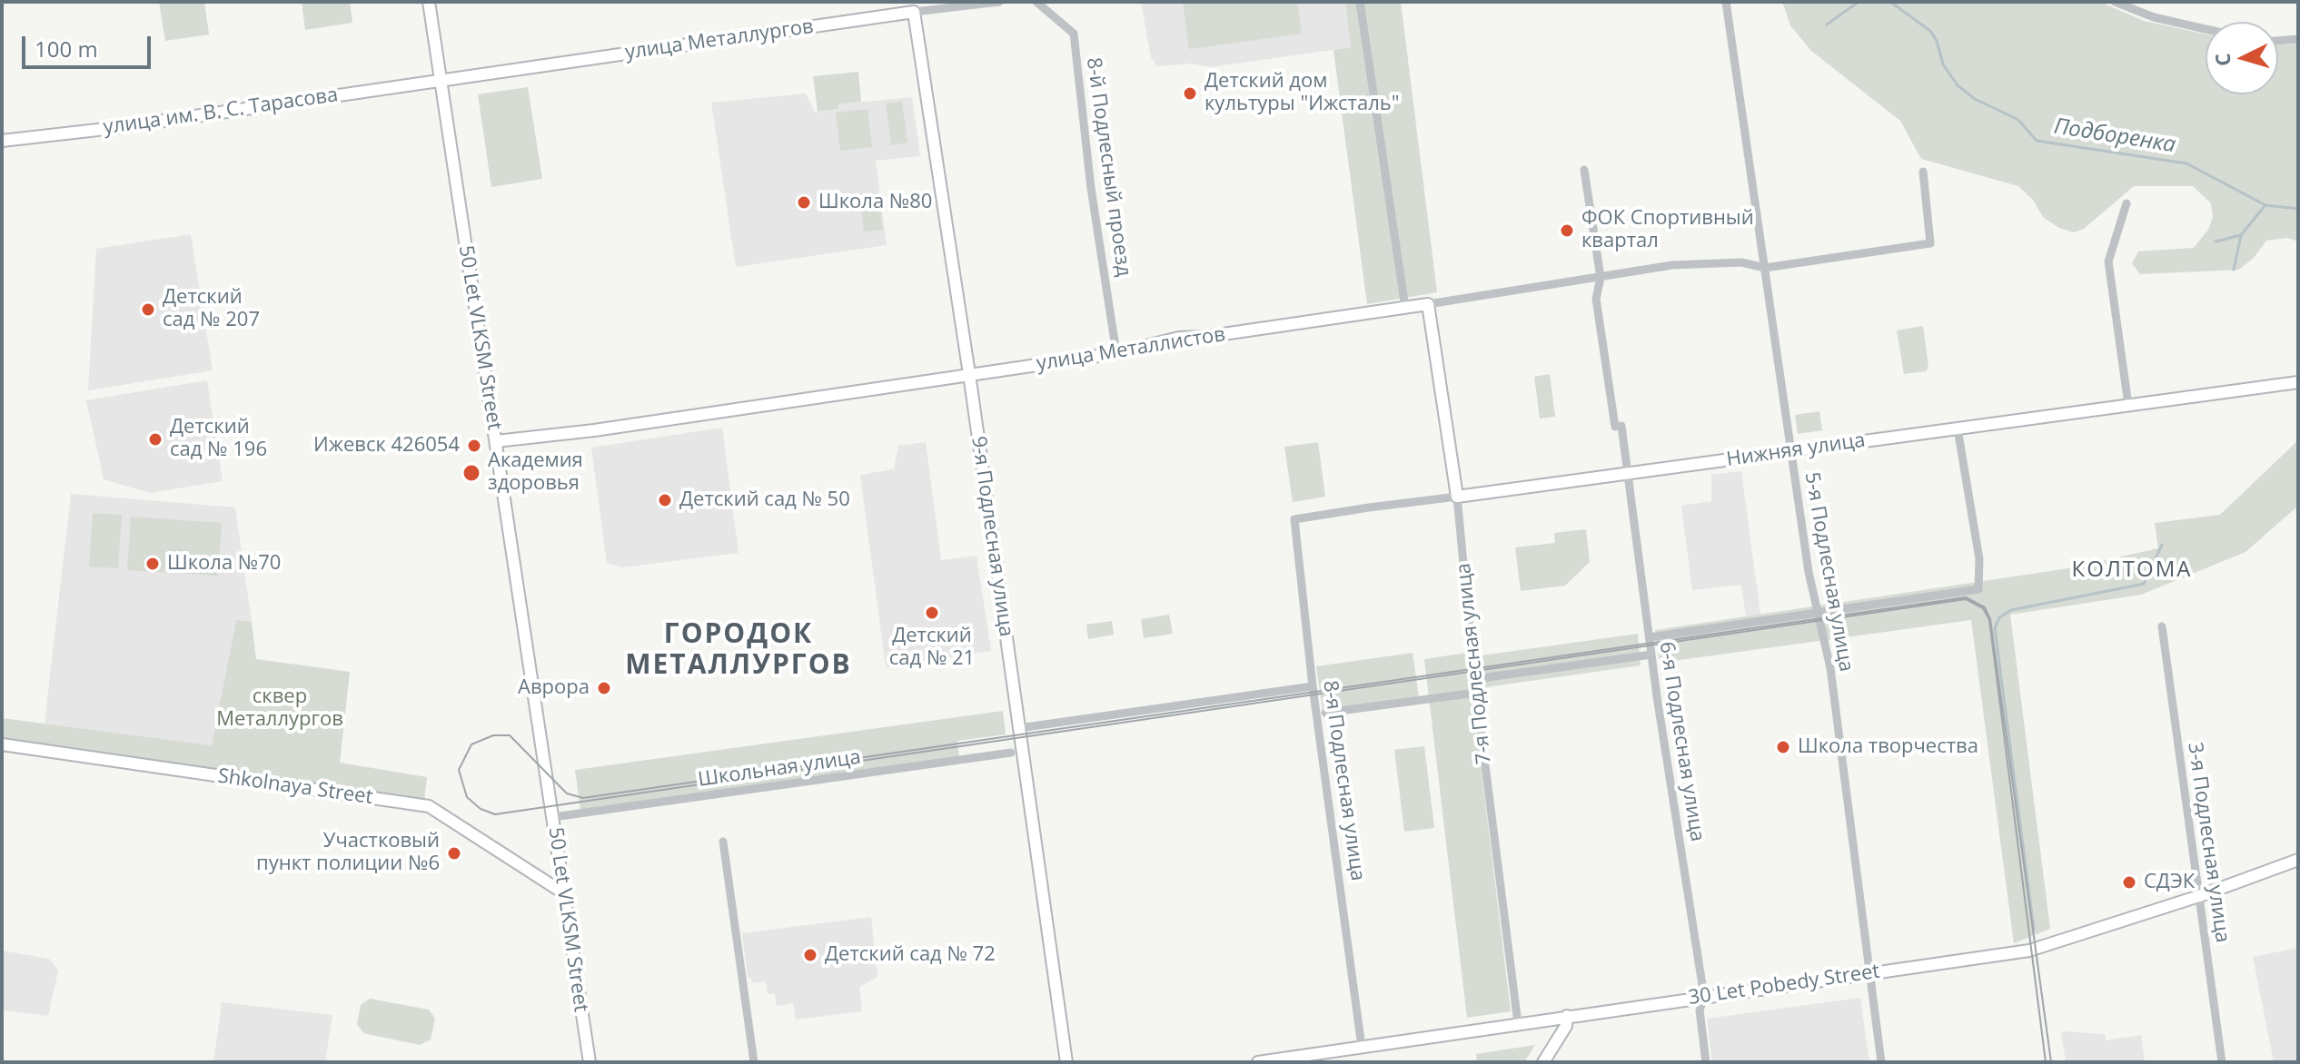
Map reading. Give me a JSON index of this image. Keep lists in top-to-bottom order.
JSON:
{
  "streets": {
    "street": [
      "улица Металлургов",
      "улица им. В. С. Тарасова",
      "8-й Подлесный проезд",
      "50 Let VLKSM Street",
      "улица Металлистов",
      "Нижняя улица",
      "9-я Подлесная улица",
      "5-я Подлесная улица",
      "7-я Подлесная улица",
      "6-я Подлесная улица",
      "Школьная улица",
      "8-я Подлесная улица",
      "Shkolnaya Street",
      "3-я Подлесная улица",
      "30 Let Pobedy Street"
    ]
  },
  "crossings": [
    ["улица Металлургов", "улица им. В. С. Тарасова"],
    ["улица Металлургов", "50 Let VLKSM Street"],
    ["улица Металлургов", "9-я Подлесная улица"],
    ["улица им. В. С. Тарасова", "50 Let VLKSM Street"],
    ["8-й Подлесный проезд", "улица Металлистов"],
    ["50 Let VLKSM Street", "улица Металлистов"],
    ["50 Let VLKSM Street", "Школьная улица"],
    ["50 Let VLKSM Street", "Shkolnaya Street"],
    ["улица Металлистов", "9-я Подлесная улица"],
    ["улица Металлистов", "5-я Подлесная улица"],
    ["улица Металлистов", "7-я Подлесная улица"],
    ["улица Металлистов", "6-я Подлесная улица"],
    ["Нижняя улица", "5-я Подлесная улица"],
    ["Нижняя улица", "7-я Подлесная улица"],
    ["Нижняя улица", "6-я Подлесная улица"],
    ["Нижняя улица", "8-я Подлесная улица"],
    ["5-я Подлесная улица", "30 Let Pobedy Street"],
    ["7-я Подлесная улица", "30 Let Pobedy Street"],
    ["6-я Подлесная улица", "30 Let Pobedy Street"],
    ["8-я Подлесная улица", "30 Let Pobedy Street"],
    ["3-я Подлесная улица", "30 Let Pobedy Street"]
  ],
  "districts": ["КОЛТОМА", "ГОРОДОК МЕТАЛЛУРГОВ"],
  "water": ["Подборенка"],
  "parks": ["сквер Металлургов"],
  "places": [
    "Детский дом культуры \"Ижсталь\"",
    "Школа №80",
    "ФОК Спортивный квартал",
    "Детский сад № 207",
    "Детский сад № 196",
    "Ижевск 426054",
    "Академия здоровья",
    "Детский сад № 50",
    "Школа №70",
    "Детский сад № 21",
    "Аврора",
    "Школа творчества",
    "Участковый пункт полиции №6",
    "СДЭК",
    "Детский сад № 72"
  ],
  "scale_bar": "100 m",
  "north": "left"
}
